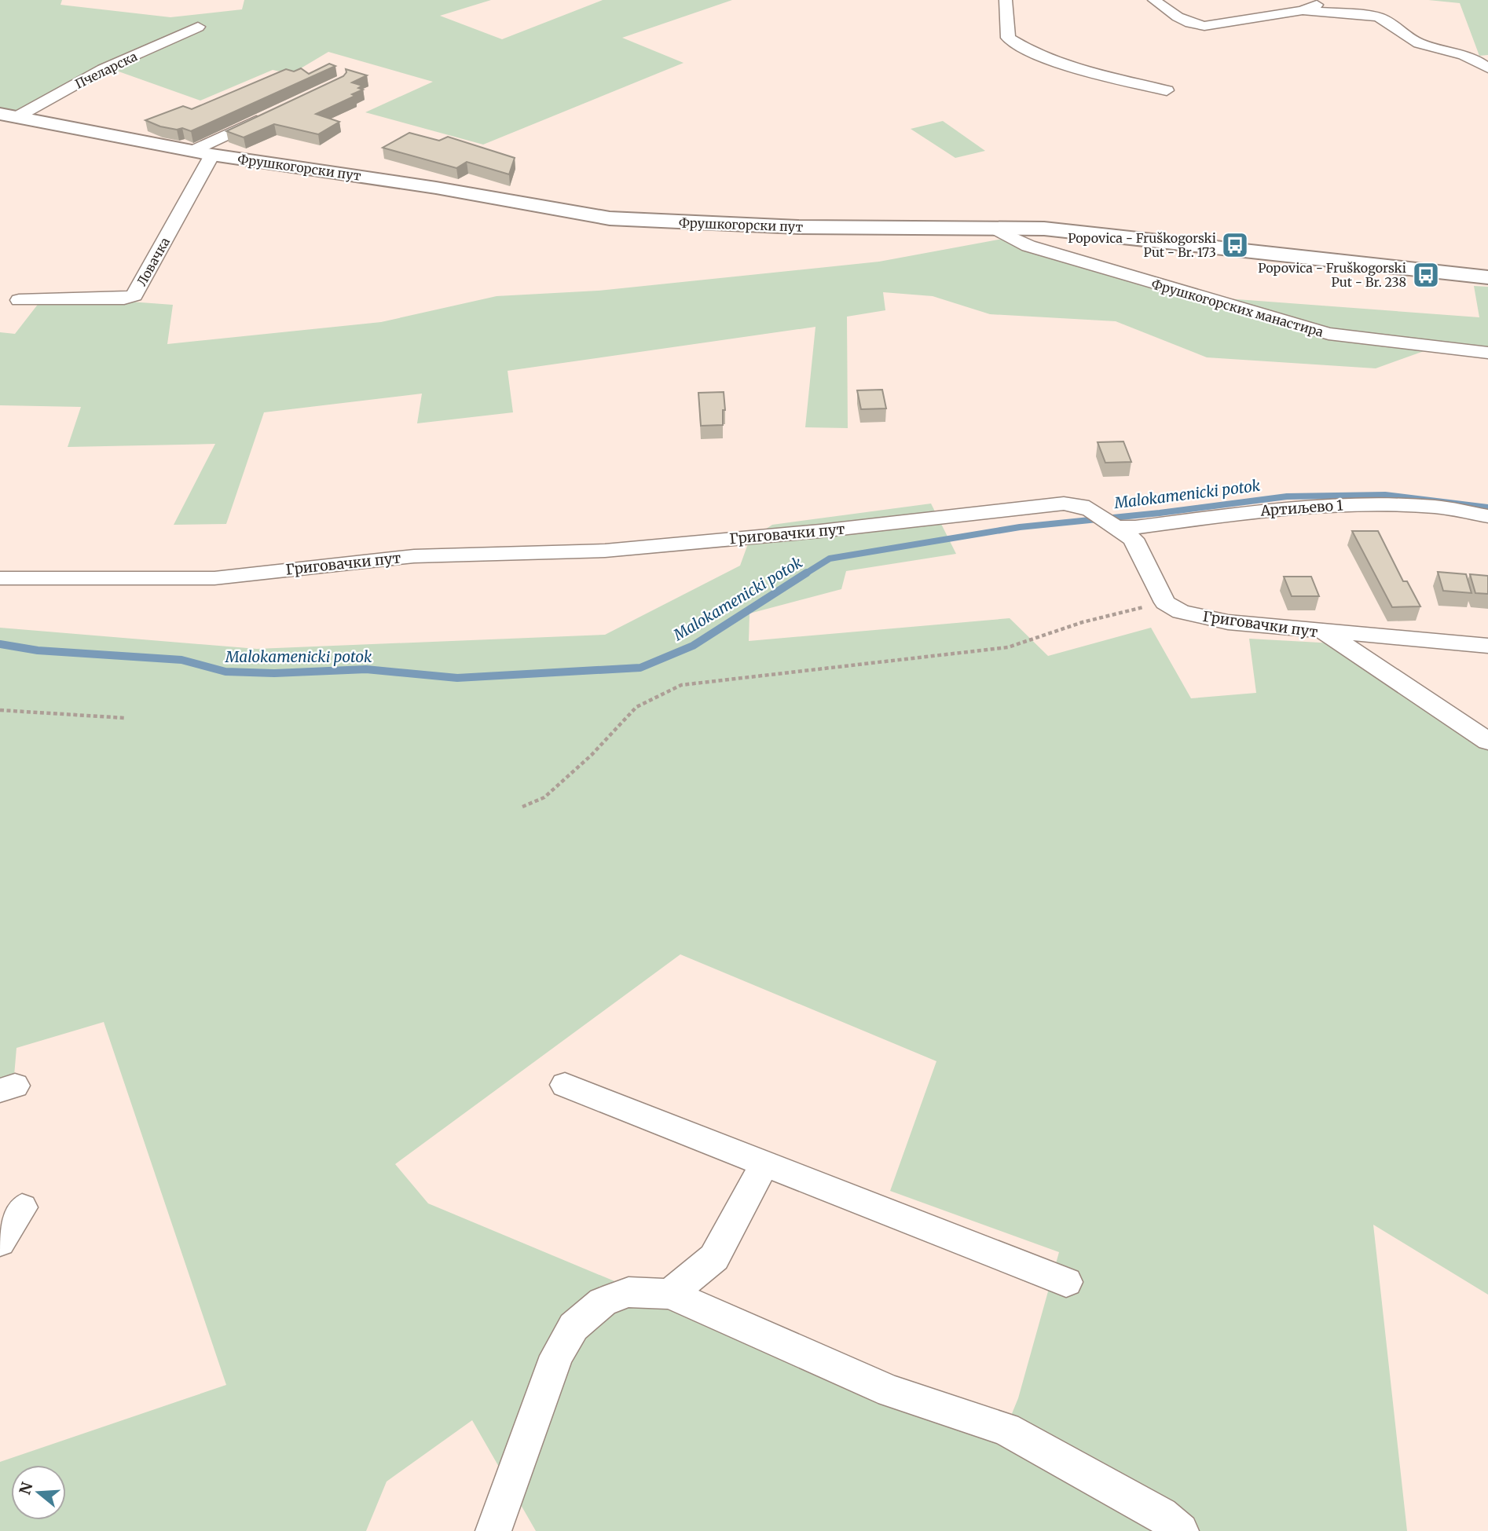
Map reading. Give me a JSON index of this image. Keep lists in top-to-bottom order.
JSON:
{
  "streets": {
    "street": [
      "Пчеларска",
      "Фрушкогорски пут",
      "Ловачка",
      "Фрушкогорских манастира",
      "Артиљево 1",
      "Григовачки пут"
    ]
  },
  "crossings": [
    ["Пчеларска", "Фрушкогорски пут"],
    ["Фрушкогорски пут", "Ловачка"],
    ["Фрушкогорски пут", "Фрушкогорских манастира"],
    ["Артиљево 1", "Григовачки пут"]
  ],
  "water": ["Malokamenicki potok"],
  "places": {
    "bus stop": ["Popovica - Fruškogorski Put - Br. 173", "Popovica - Fruškogorski Put - Br. 238"]
  },
  "north": "left"
}
